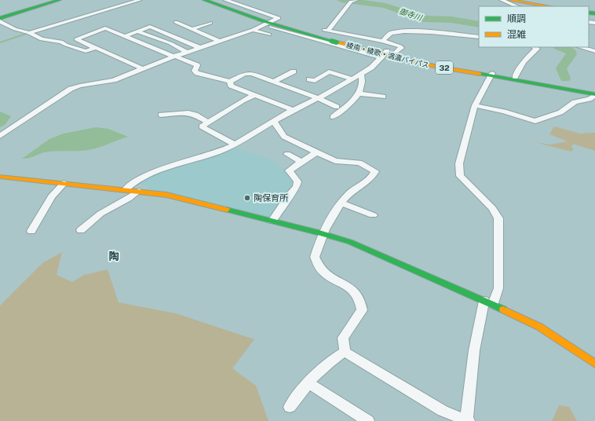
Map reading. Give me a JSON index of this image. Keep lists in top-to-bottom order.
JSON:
{
  "streets": {
    "main road": ["綾南・綾歌・満濃バイパス", "32"]
  },
  "districts": ["陶"],
  "water": ["御寺川"],
  "places": ["陶保育所"],
  "legend": ["順調", "混雑"]
}
